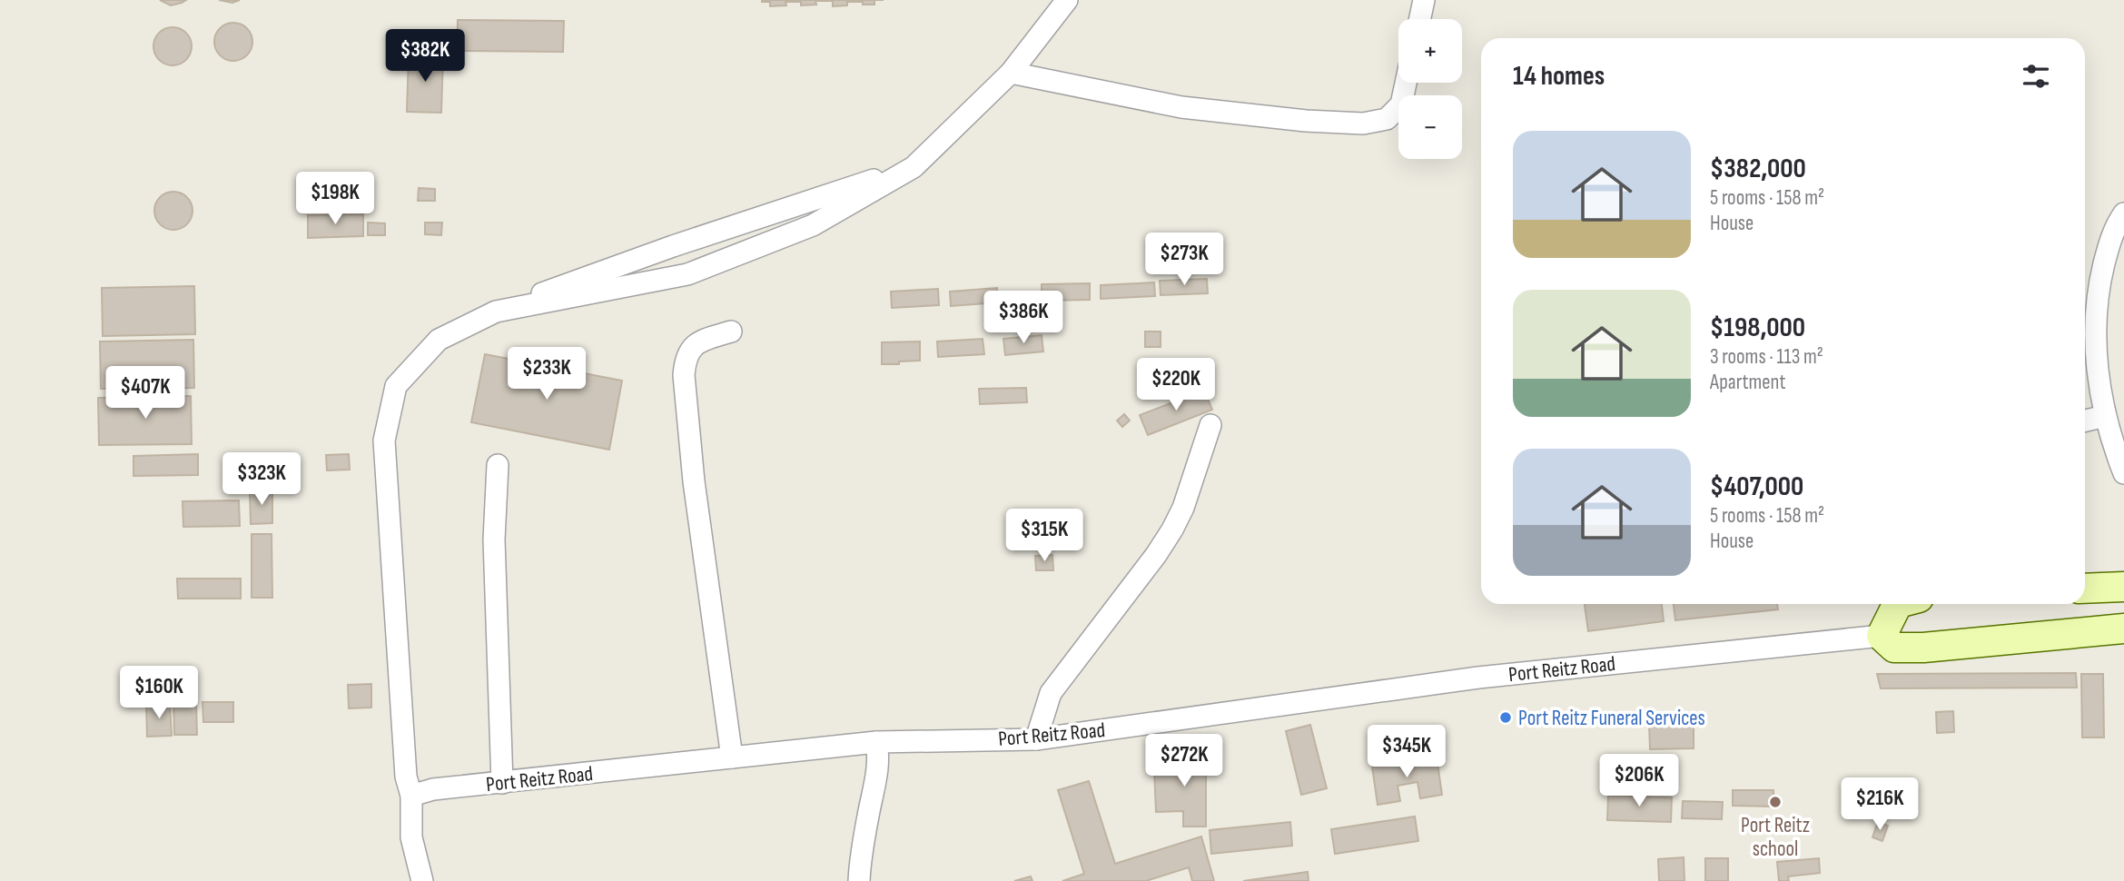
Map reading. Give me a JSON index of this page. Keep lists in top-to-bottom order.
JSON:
{
  "streets": {
    "main road": ["Port Reitz Road"]
  },
  "places": ["Port Reitz Funeral Services", "Port Reitz school"],
  "page": {
    "map_buttons": ["+", "−"],
    "price": [
      "$382K",
      "$198K",
      "$273K",
      "$386K",
      "$233K",
      "$220K",
      "$407K",
      "$323K",
      "$315K",
      "$160K",
      "$345K",
      "$272K",
      "$206K",
      "$216K"
    ],
    "heading": "14 homes",
    "list": [
      {
        "name": "$382,000",
        "note": "5 rooms · 158 m² · House"
      },
      {
        "name": "$198,000",
        "note": "3 rooms · 113 m² · Apartment"
      },
      {
        "name": "$407,000",
        "note": "5 rooms · 158 m² · House"
      }
    ]
  }
}
